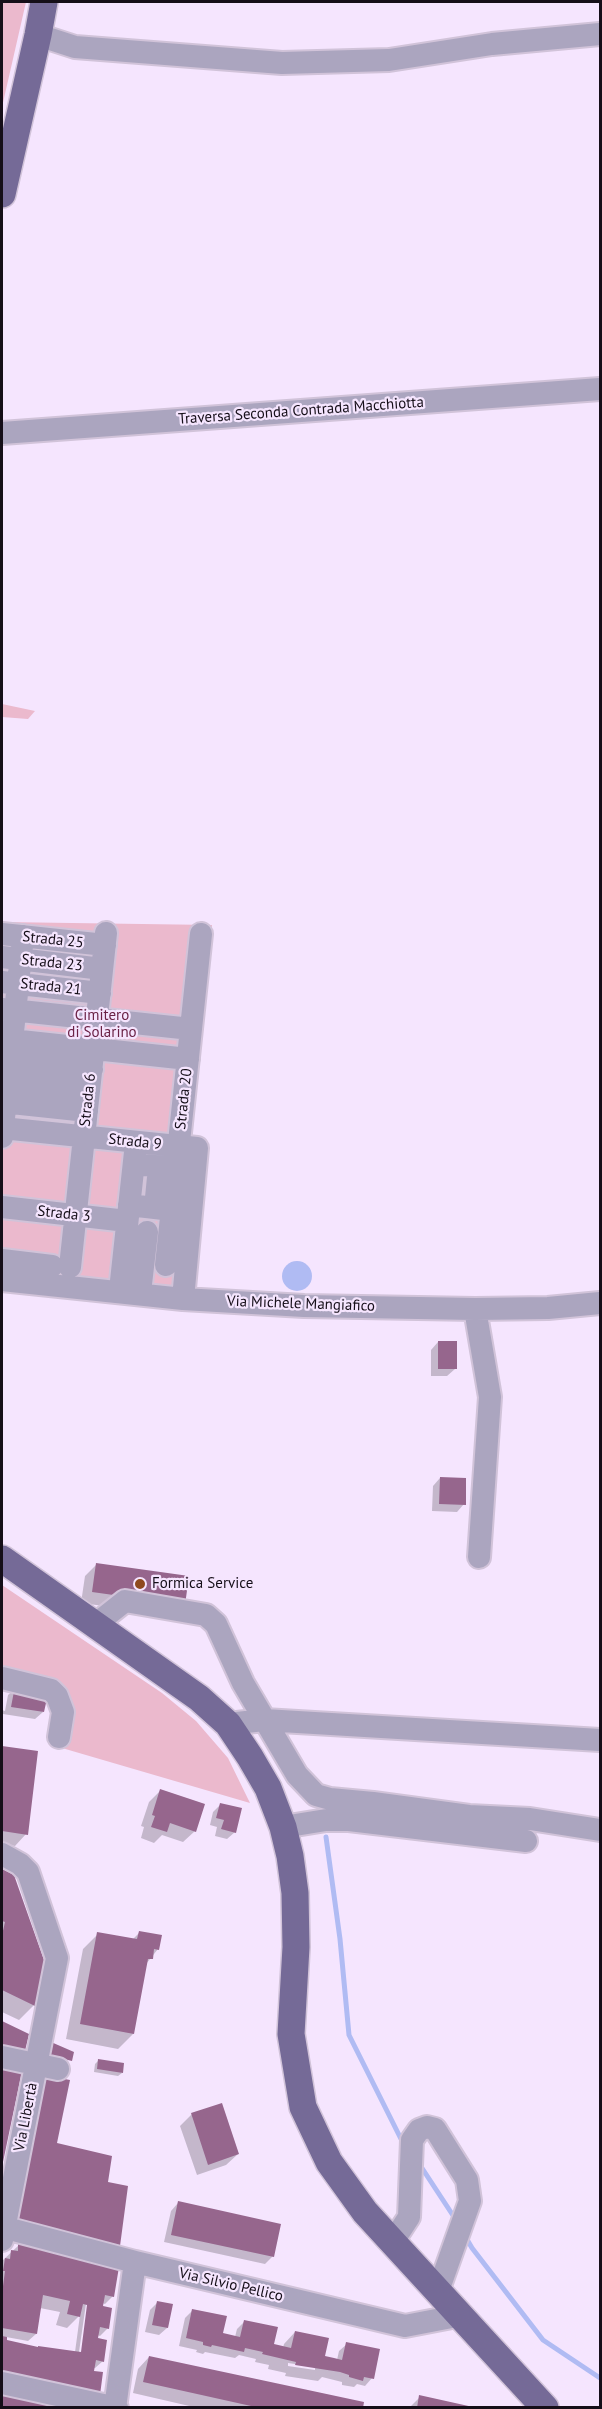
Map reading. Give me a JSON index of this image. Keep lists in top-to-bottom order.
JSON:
{
  "streets": {
    "street": [
      "Traversa Seconda Contrada Macchiotta",
      "Strada 25",
      "Strada 23",
      "Strada 21",
      "Strada 20",
      "Strada 6",
      "Strada 9",
      "Strada 3",
      "Via Michele Mangiafico",
      "Via Libertà",
      "Via Silvio Pellico"
    ]
  },
  "crossings": [
    ["Strada 25", "Strada 6"],
    ["Strada 23", "Strada 6"],
    ["Strada 21", "Strada 6"],
    ["Strada 20", "Strada 9"],
    ["Strada 20", "Strada 3"],
    ["Strada 6", "Strada 9"],
    ["Strada 6", "Strada 3"],
    ["Via Libertà", "Via Silvio Pellico"]
  ],
  "parks": ["Cimitero di Solarino"],
  "places": ["Formica Service"]
}
